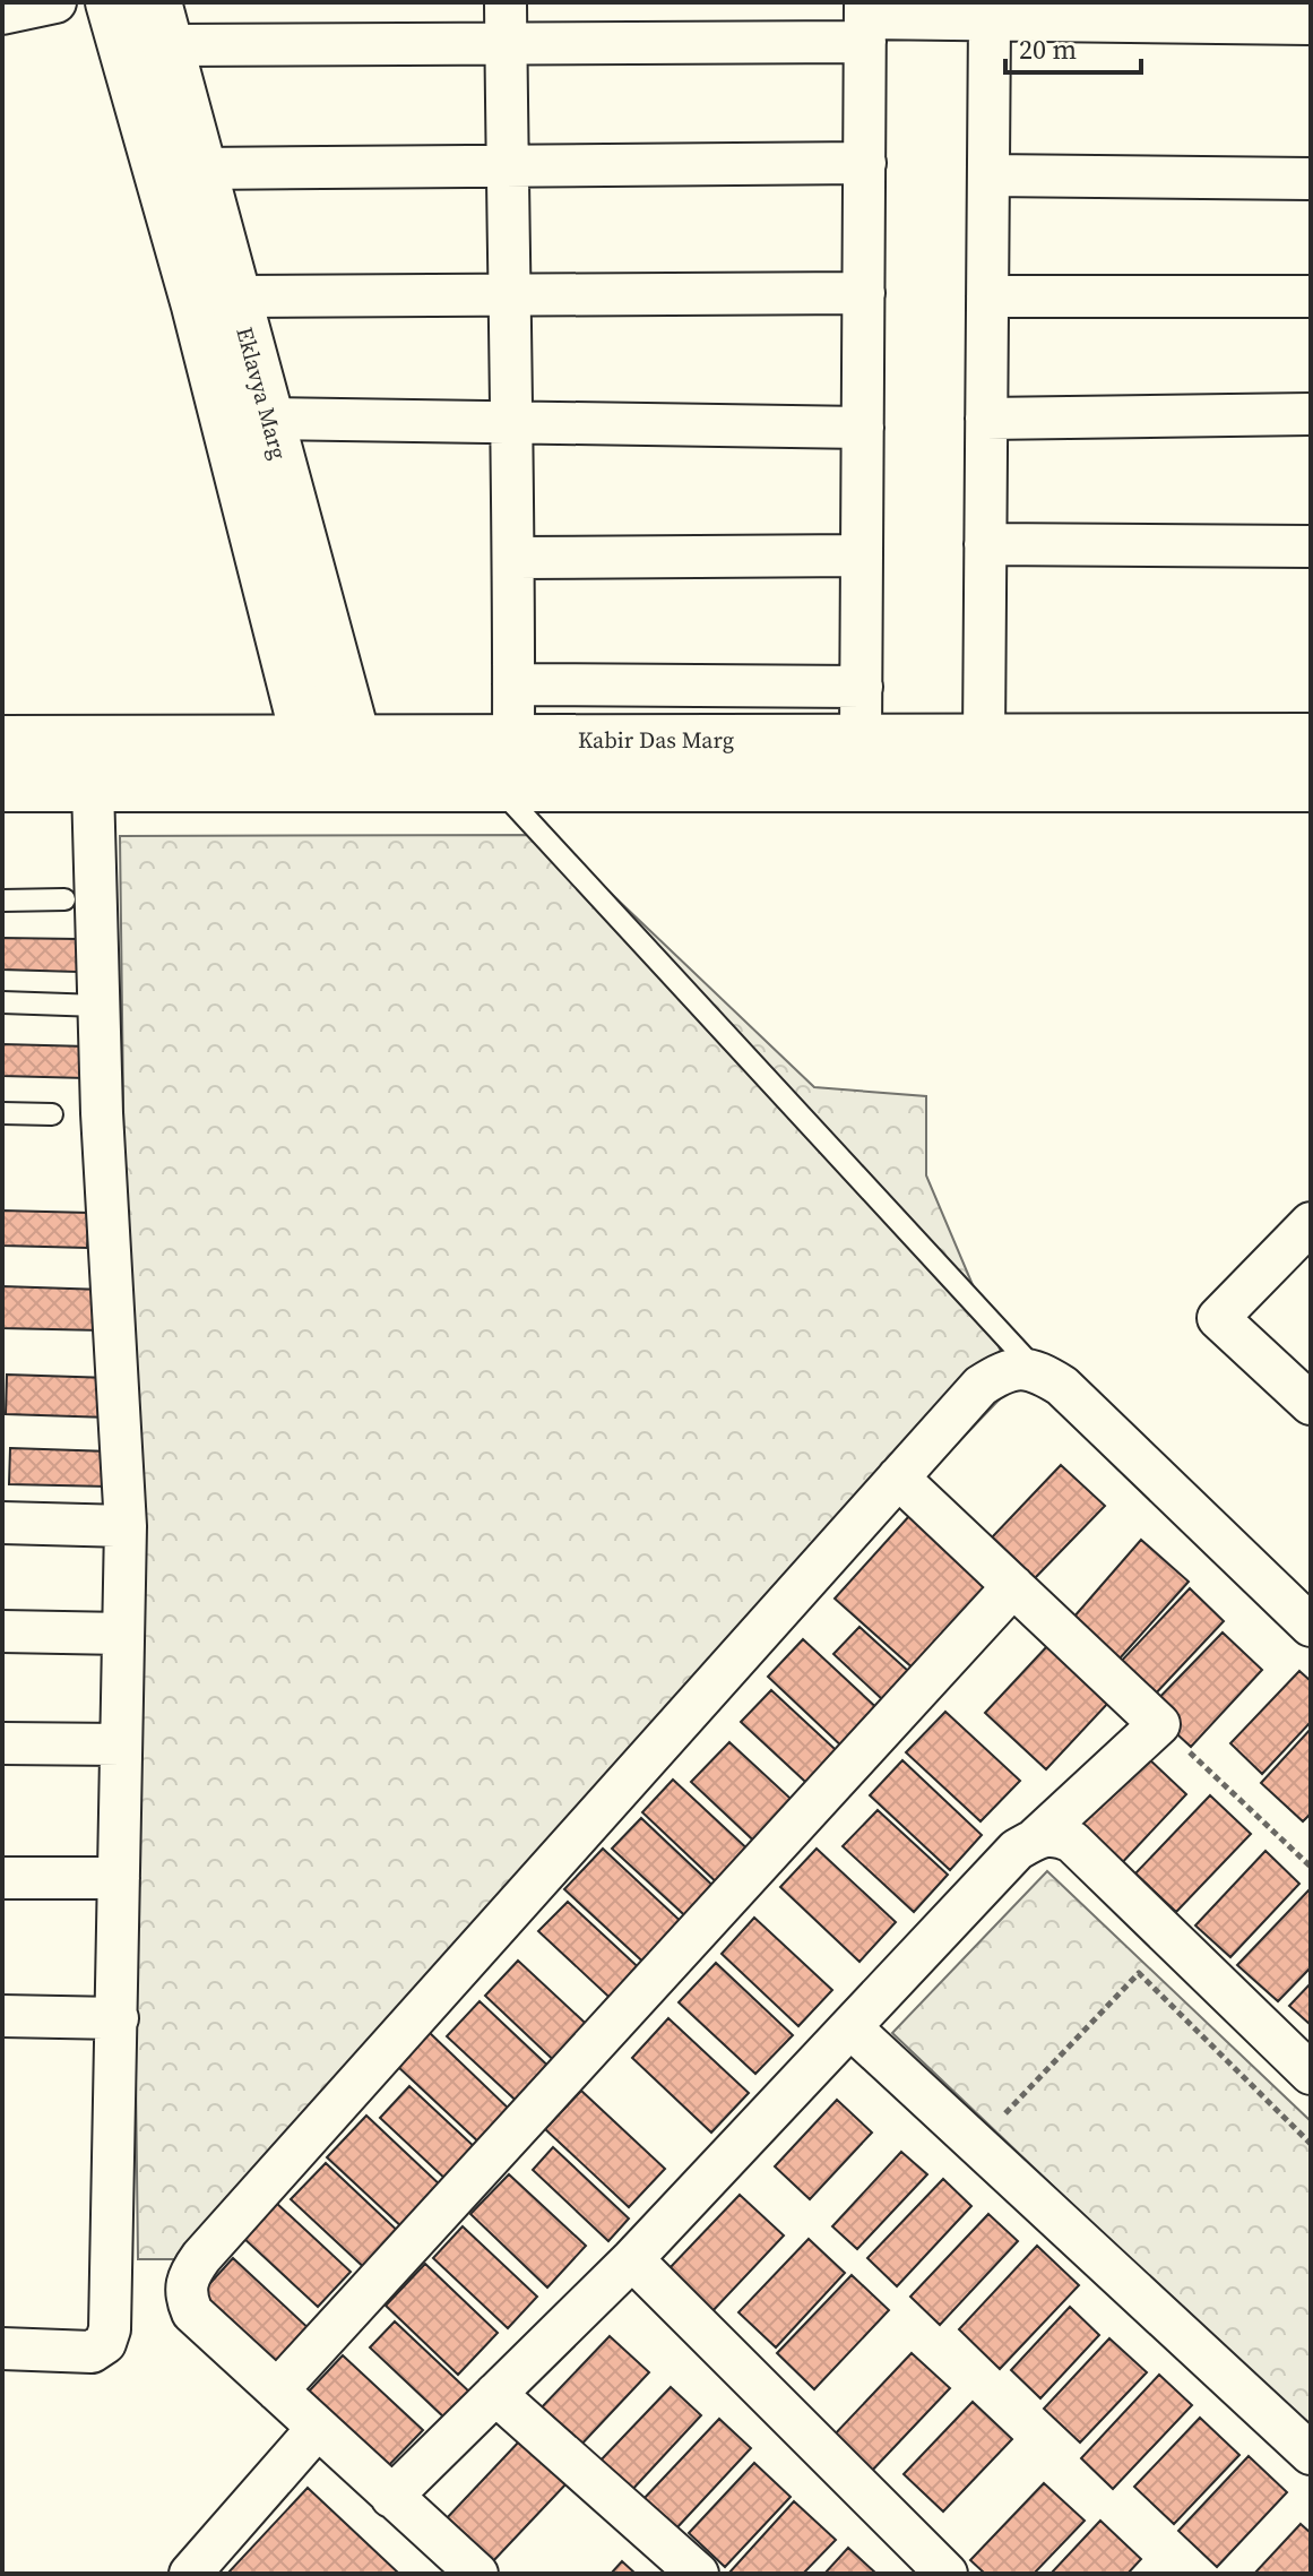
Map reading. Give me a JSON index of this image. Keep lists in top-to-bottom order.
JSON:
{
  "streets": {
    "street": ["Eklavya Marg", "Kabir Das Marg"]
  },
  "crossings": [
    ["Eklavya Marg", "Kabir Das Marg"]
  ],
  "scale_bar": "20 m"
}
